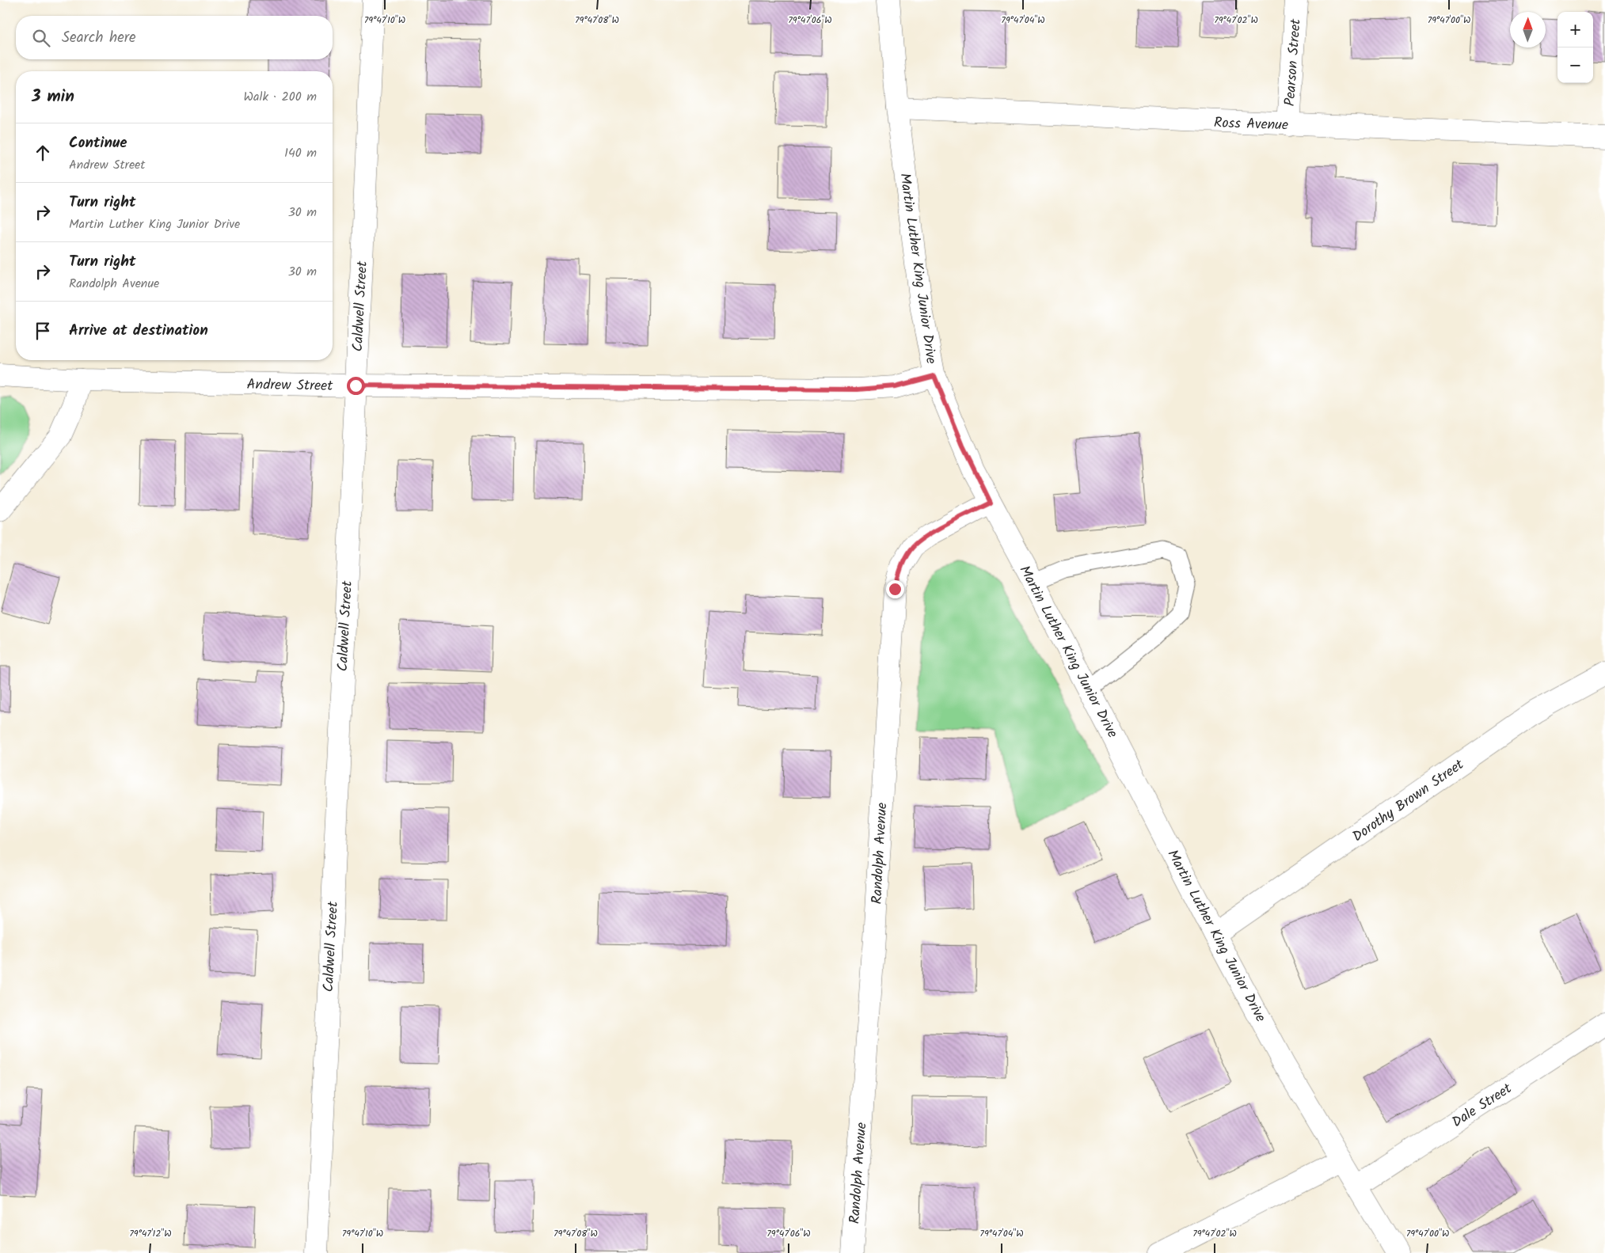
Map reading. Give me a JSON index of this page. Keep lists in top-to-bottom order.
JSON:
{
  "streets": {
    "street": [
      "Pearson Street",
      "Ross Avenue",
      "Martin Luther King Junior Drive",
      "Caldwell Street",
      "Andrew Street",
      "Dorothy Brown Street",
      "Randolph Avenue",
      "Dale Street"
    ]
  },
  "crossings": [
    ["Pearson Street", "Ross Avenue"],
    ["Ross Avenue", "Martin Luther King Junior Drive"],
    ["Martin Luther King Junior Drive", "Andrew Street"],
    ["Martin Luther King Junior Drive", "Dorothy Brown Street"],
    ["Martin Luther King Junior Drive", "Randolph Avenue"],
    ["Martin Luther King Junior Drive", "Dale Street"],
    ["Caldwell Street", "Andrew Street"]
  ],
  "north": "top",
  "page": {
    "map_buttons": ["+", "−"],
    "search": "Search here",
    "heading": ["3 min", "Walk · 200 m"],
    "list": [
      ["Continue", "Andrew Street", "140 m"],
      ["Turn right", "Martin Luther King Junior Drive", "30 m"],
      ["Turn right", "Randolph Avenue", "30 m"],
      "Arrive at destination"
    ]
  },
  "coordinates": [
    "79°47'10\"W",
    "79°47'08\"W",
    "79°47'06\"W",
    "79°47'04\"W",
    "79°47'02\"W",
    "79°47'00\"W",
    "79°47'12\"W"
  ]
}
